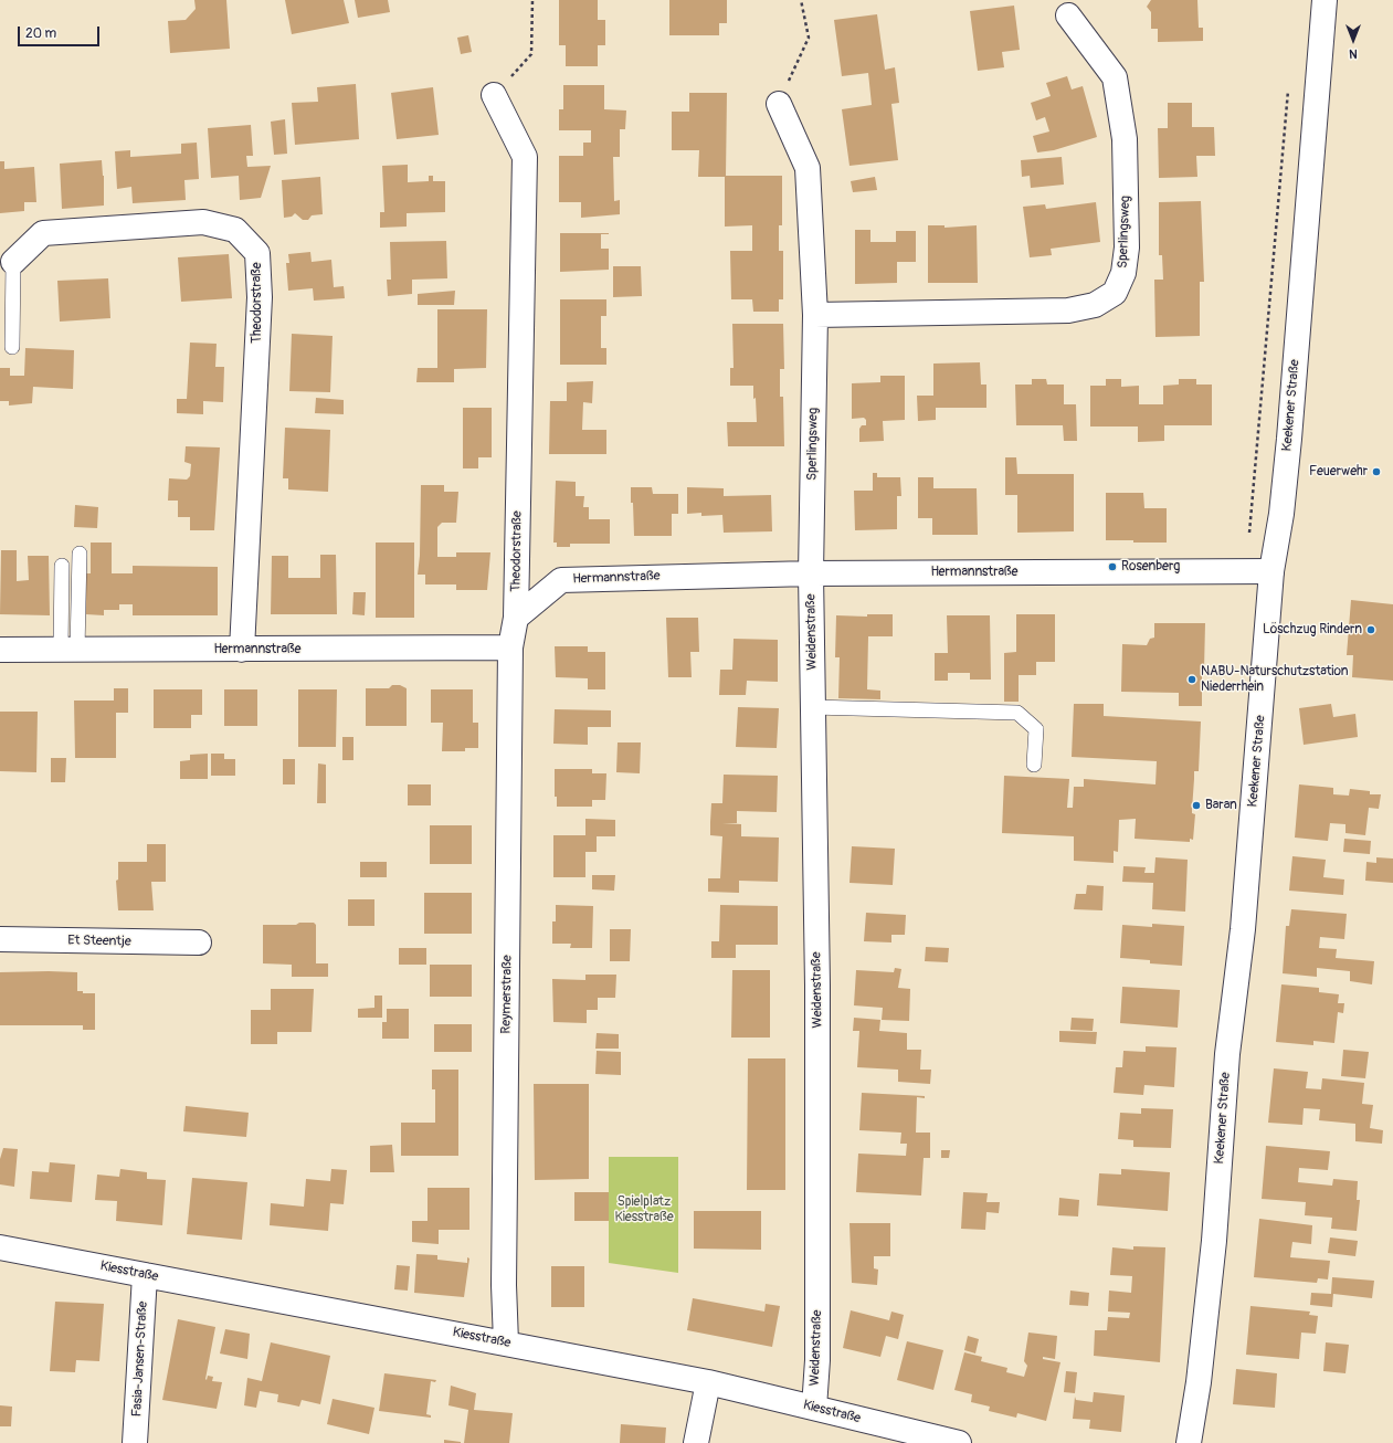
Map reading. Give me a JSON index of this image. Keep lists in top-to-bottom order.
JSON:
{
  "streets": {
    "street": [
      "Sperlingsweg",
      "Theodorstraße",
      "Keekener Straße",
      "Hermannstraße",
      "Weidenstraße",
      "Et Steentje",
      "Reymerstraße",
      "Kiesstraße",
      "Fasia-Jansen-Straße"
    ]
  },
  "crossings": [
    ["Sperlingsweg", "Hermannstraße"],
    ["Sperlingsweg", "Weidenstraße"],
    ["Theodorstraße", "Hermannstraße"],
    ["Keekener Straße", "Hermannstraße"],
    ["Hermannstraße", "Weidenstraße"],
    ["Hermannstraße", "Reymerstraße"],
    ["Weidenstraße", "Kiesstraße"],
    ["Reymerstraße", "Kiesstraße"],
    ["Kiesstraße", "Fasia-Jansen-Straße"]
  ],
  "parks": ["Spielplatz Kiesstraße"],
  "places": [
    "Feuerwehr",
    "Rosenberg",
    "Löschzug Rindern",
    "NABU-Naturschutzstation Niederrhein",
    "Baran"
  ],
  "scale_bar": "20 m",
  "north": "bottom"
}
